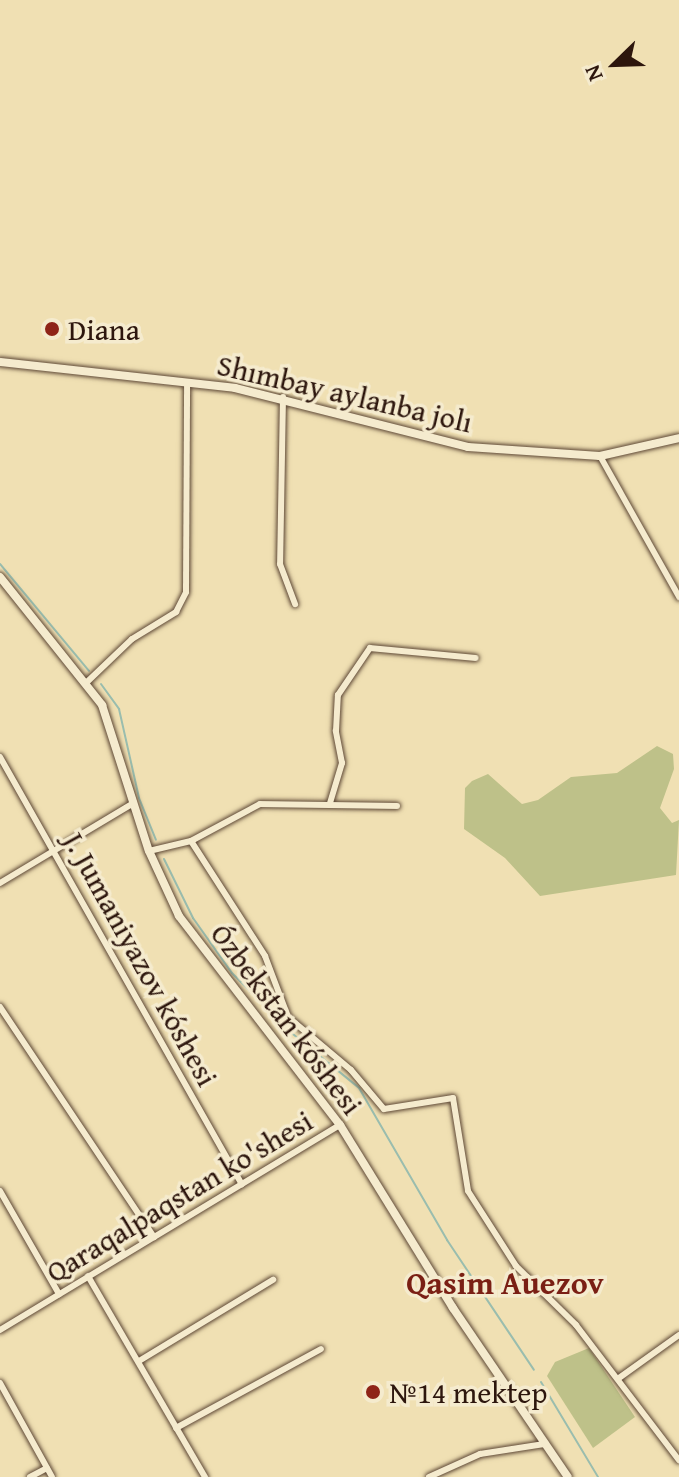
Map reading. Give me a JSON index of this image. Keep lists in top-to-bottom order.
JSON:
{
  "streets": {
    "street": [
      "Shımbay aylanba jolı",
      "J. Jumaniyazov kóshesi",
      "Ózbekstan kóshesi",
      "Qaraqalpaqstan ko'shesi"
    ]
  },
  "crossings": [
    ["J. Jumaniyazov kóshesi", "Qaraqalpaqstan ko'shesi"],
    ["Ózbekstan kóshesi", "Qaraqalpaqstan ko'shesi"]
  ],
  "districts": ["Qasim Auezov"],
  "places": ["Diana", "№14 mektep"],
  "north": "bottom left"
}
